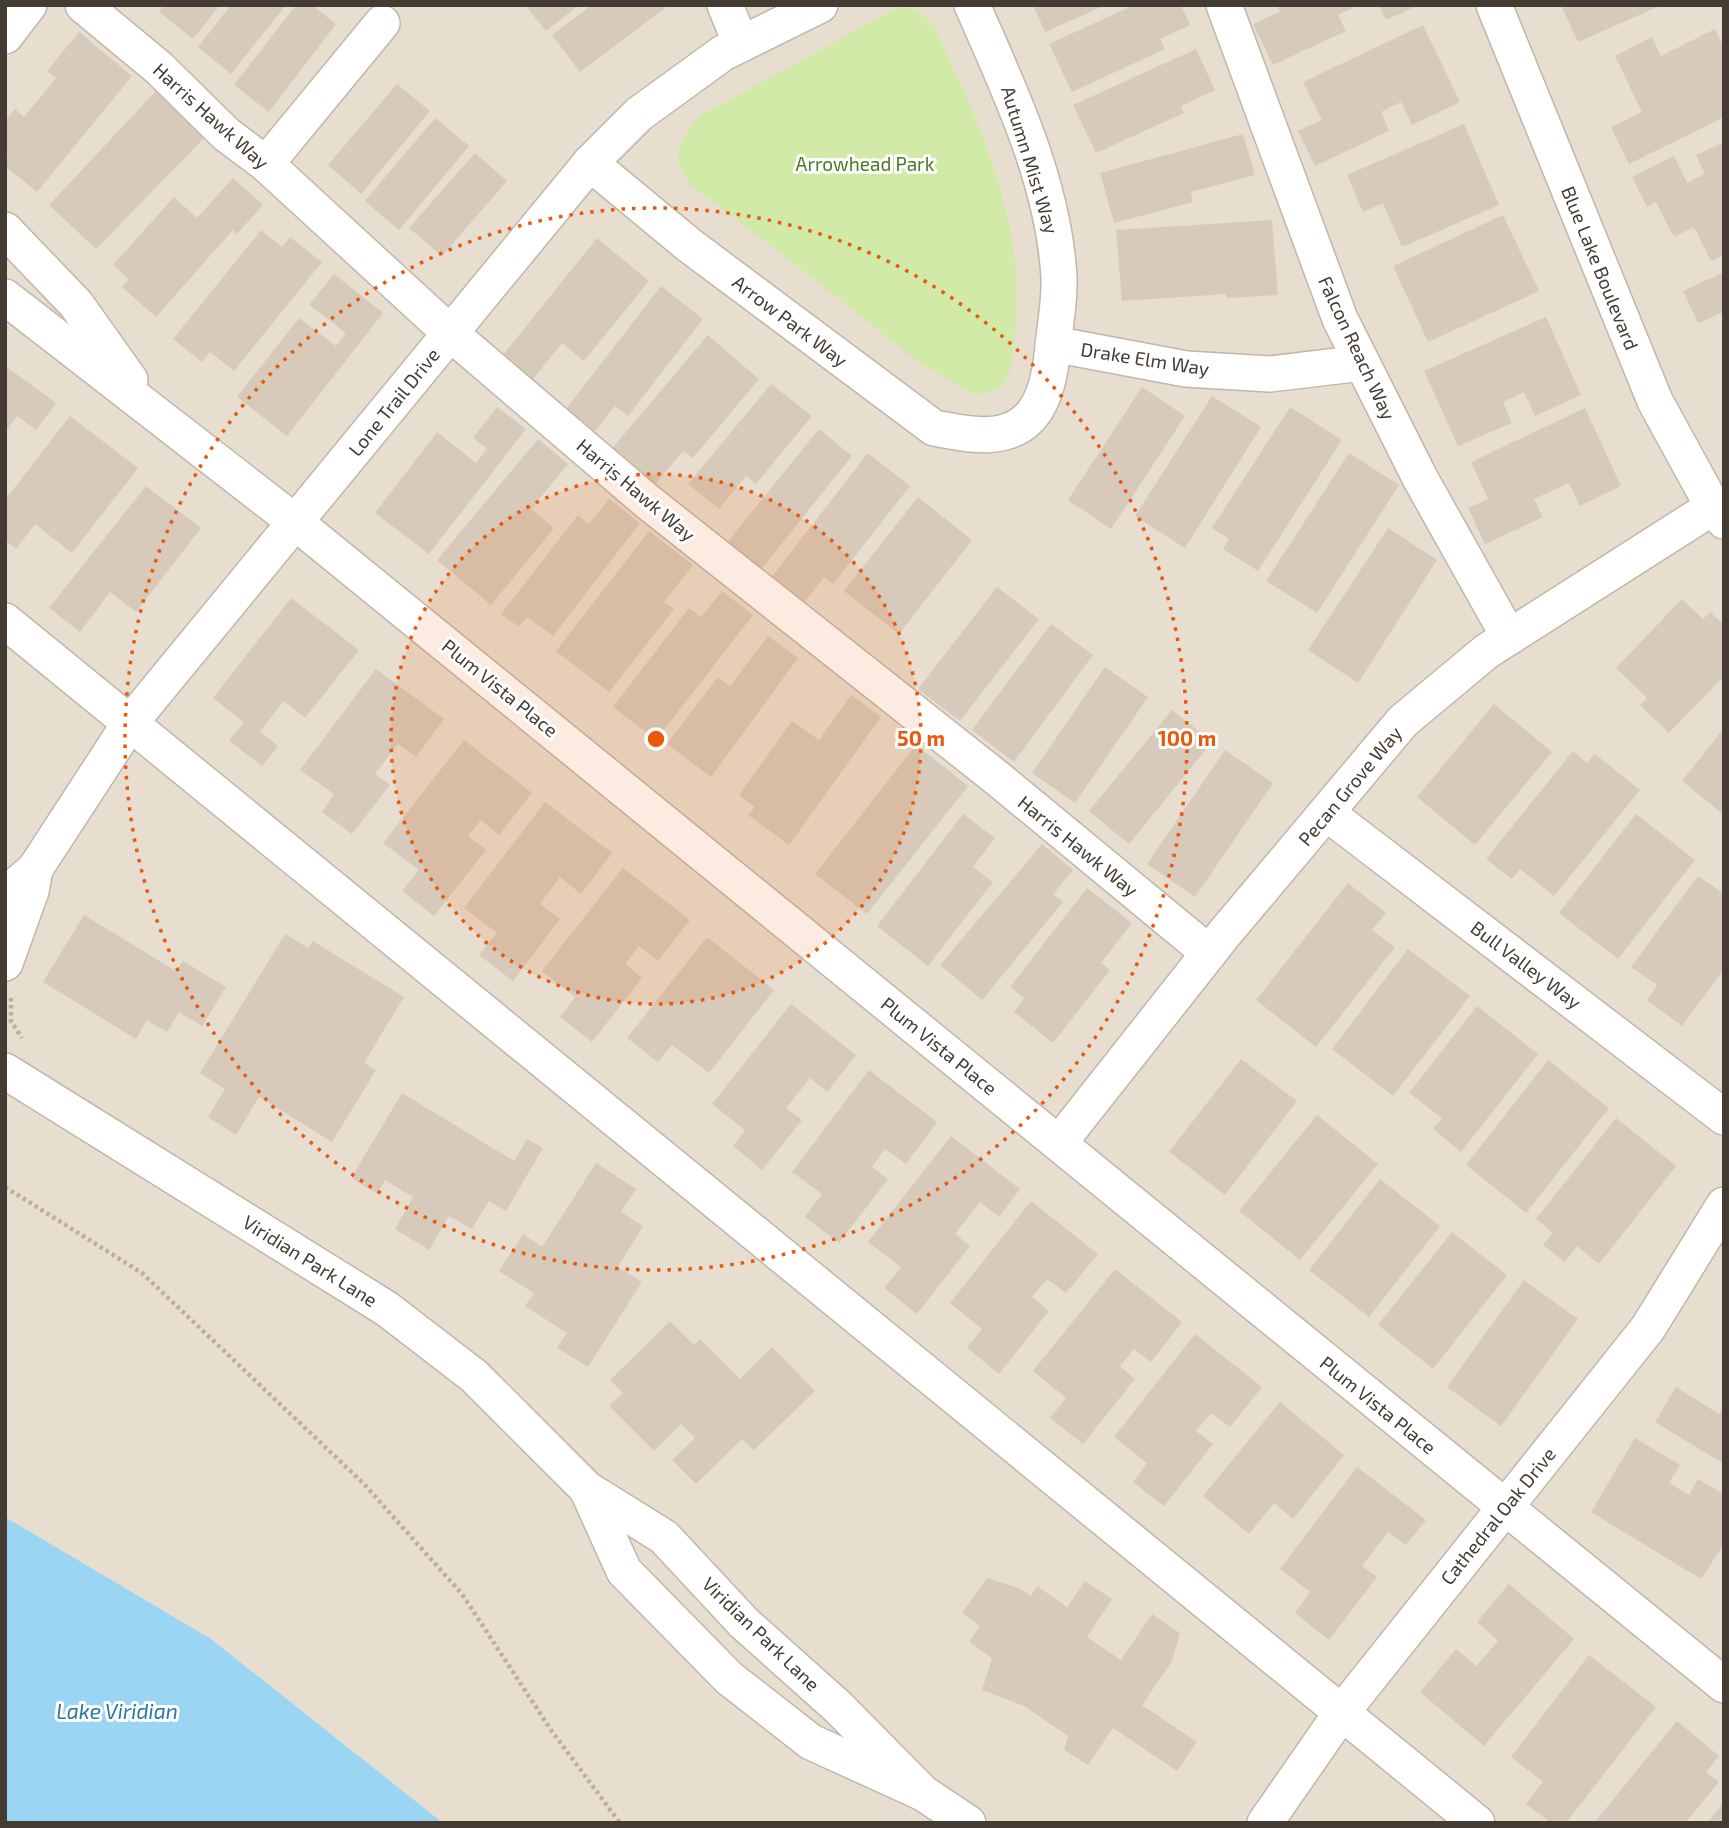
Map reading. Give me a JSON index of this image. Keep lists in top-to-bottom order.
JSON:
{
  "streets": {
    "street": [
      "Harris Hawk Way",
      "Autumn Mist Way",
      "Blue Lake Boulevard",
      "Arrow Park Way",
      "Falcon Reach Way",
      "Drake Elm Way",
      "Lone Trail Drive",
      "Plum Vista Place",
      "Pecan Grove Way",
      "Bull Valley Way",
      "Viridian Park Lane",
      "Cathedral Oak Drive"
    ]
  },
  "crossings": [
    ["Harris Hawk Way", "Lone Trail Drive"],
    ["Harris Hawk Way", "Pecan Grove Way"],
    ["Autumn Mist Way", "Arrow Park Way"],
    ["Autumn Mist Way", "Drake Elm Way"],
    ["Blue Lake Boulevard", "Pecan Grove Way"],
    ["Arrow Park Way", "Lone Trail Drive"],
    ["Falcon Reach Way", "Drake Elm Way"],
    ["Falcon Reach Way", "Pecan Grove Way"],
    ["Lone Trail Drive", "Plum Vista Place"],
    ["Plum Vista Place", "Pecan Grove Way"],
    ["Plum Vista Place", "Cathedral Oak Drive"],
    ["Pecan Grove Way", "Bull Valley Way"]
  ],
  "water": ["Lake Viridian"],
  "parks": ["Arrowhead Park"],
  "rings": ["50 m", "100 m"]
}
